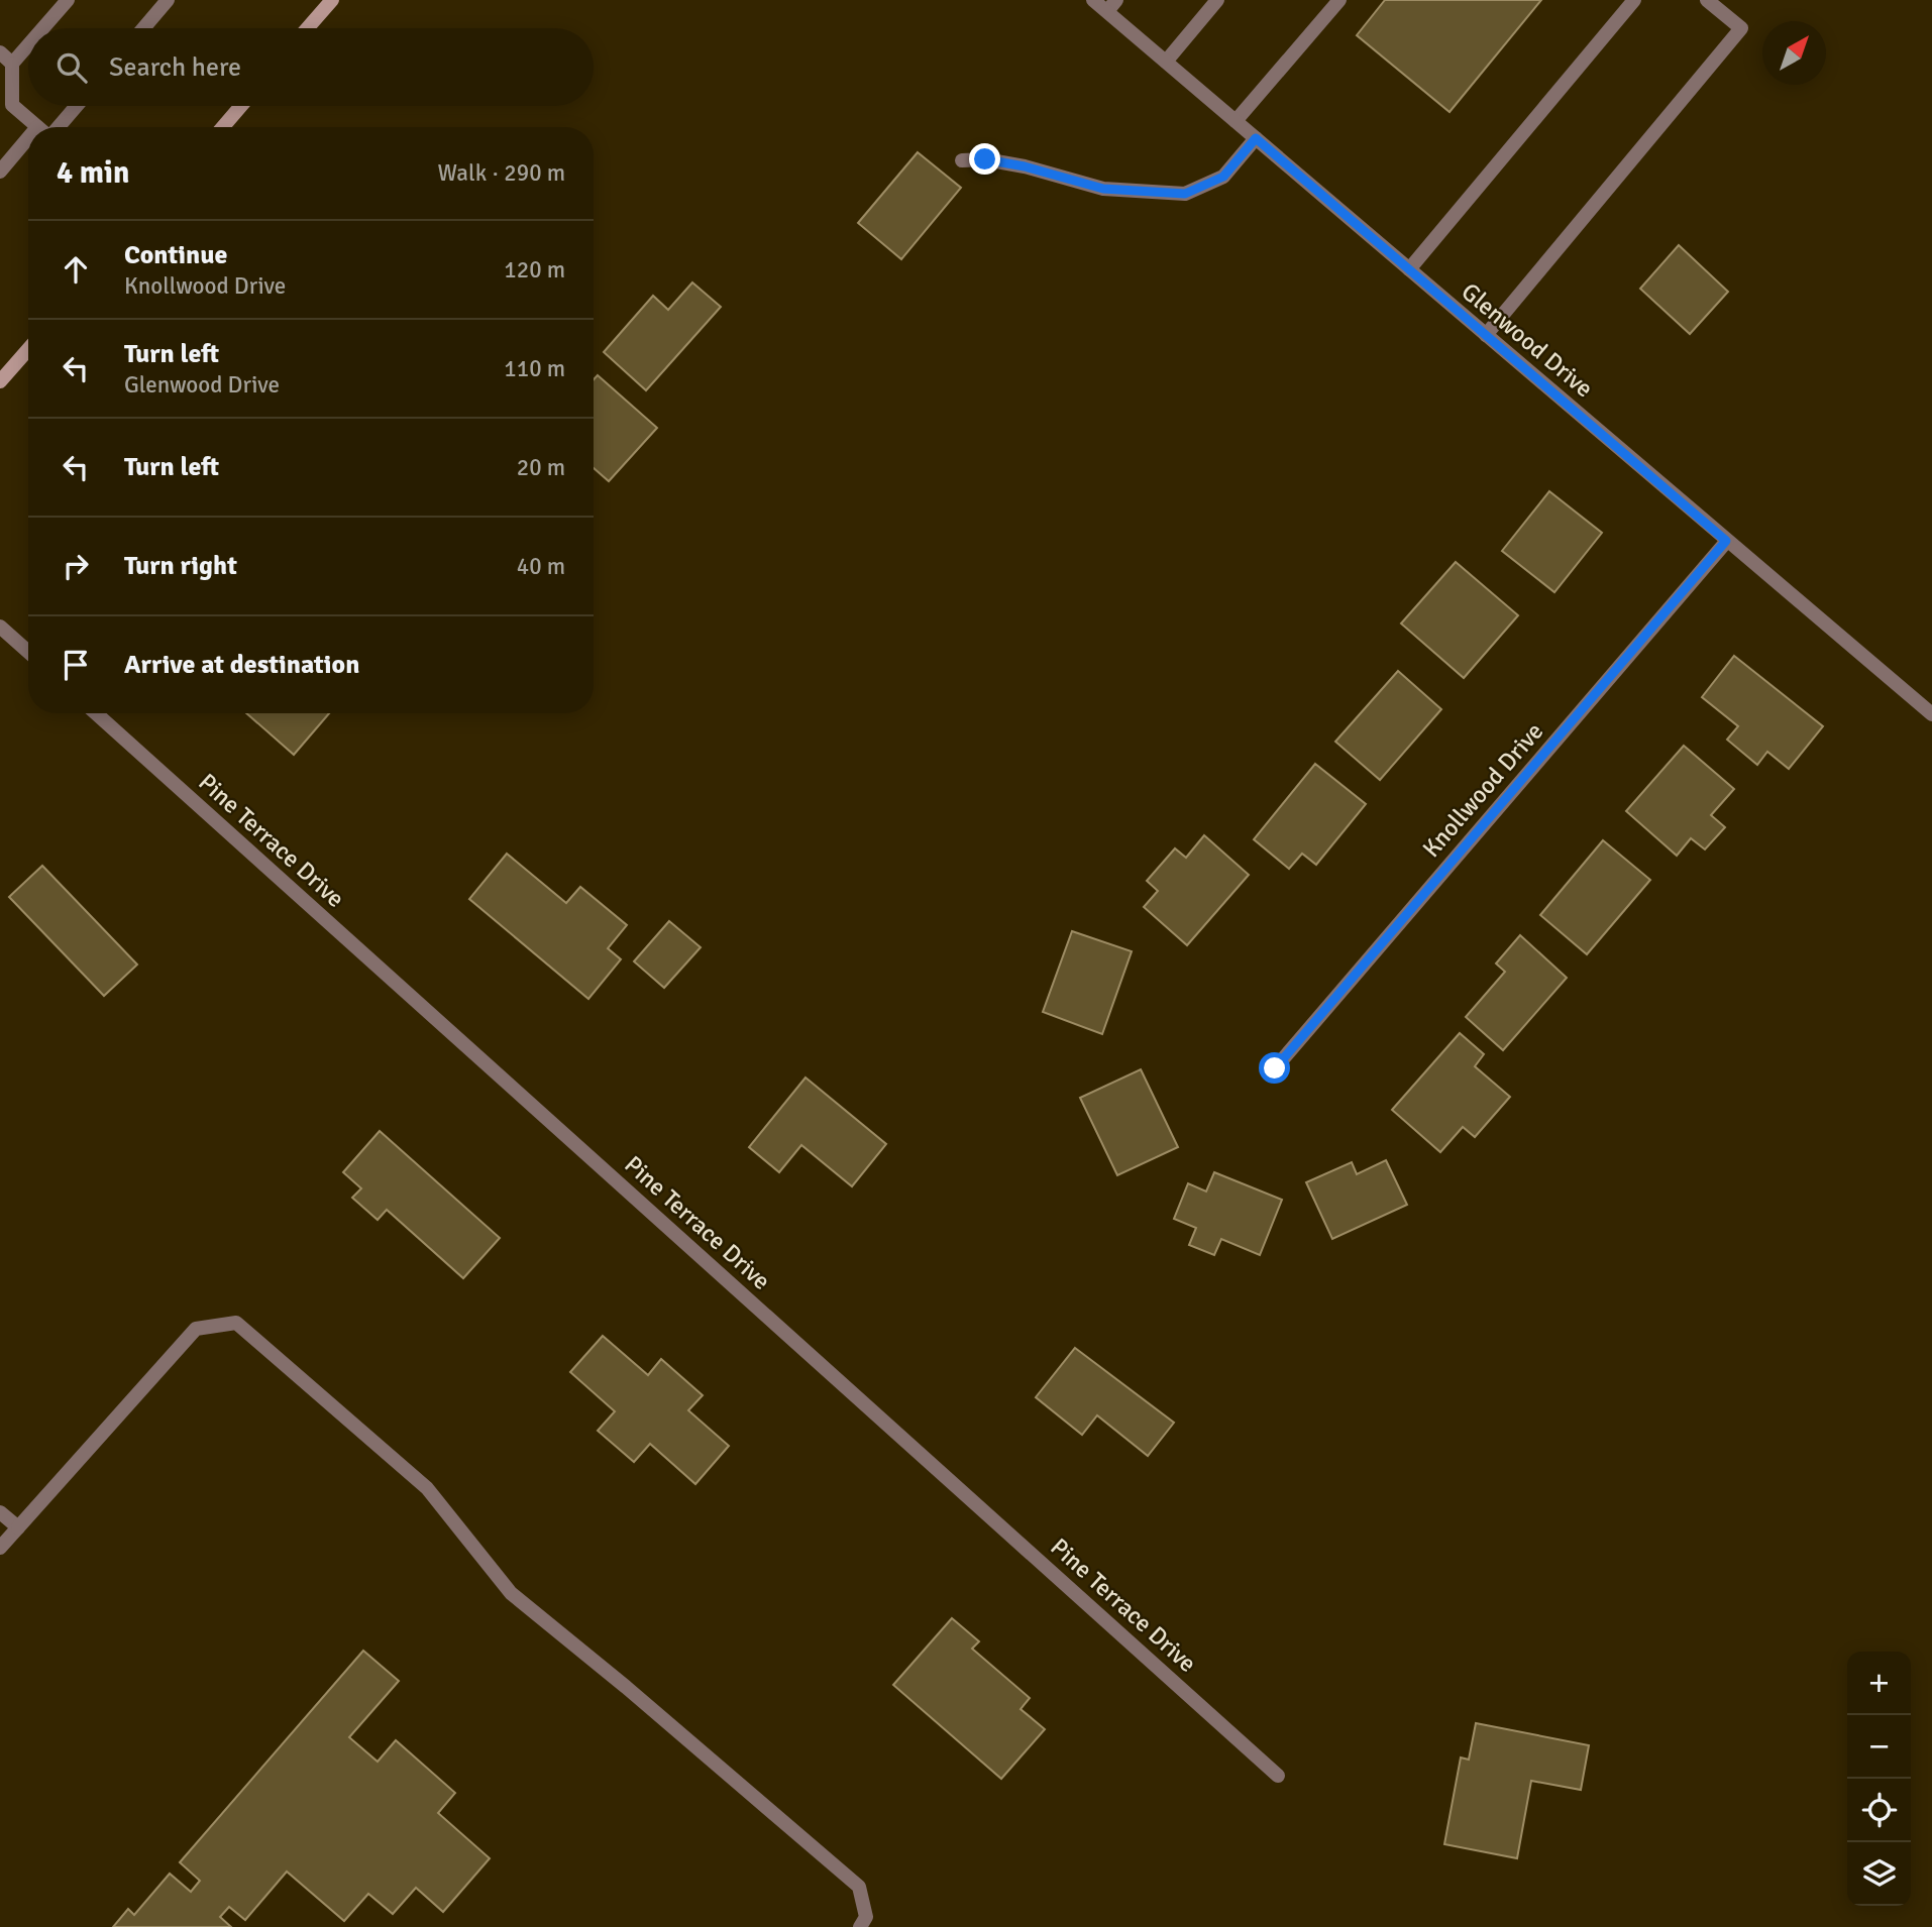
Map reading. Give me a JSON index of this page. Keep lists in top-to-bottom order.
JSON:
{
  "streets": {
    "street": ["Glenwood Drive", "Knollwood Drive", "Pine Terrace Drive"]
  },
  "crossings": [
    ["Glenwood Drive", "Knollwood Drive"]
  ],
  "north": "top right",
  "page": {
    "search": "Search here",
    "heading": ["4 min", "Walk · 290 m"],
    "list": [
      ["Continue", "Knollwood Drive", "120 m"],
      ["Turn left", "Glenwood Drive", "110 m"],
      ["Turn left", "20 m"],
      ["Turn right", "40 m"],
      "Arrive at destination"
    ],
    "map_buttons": ["+", "−"]
  }
}
